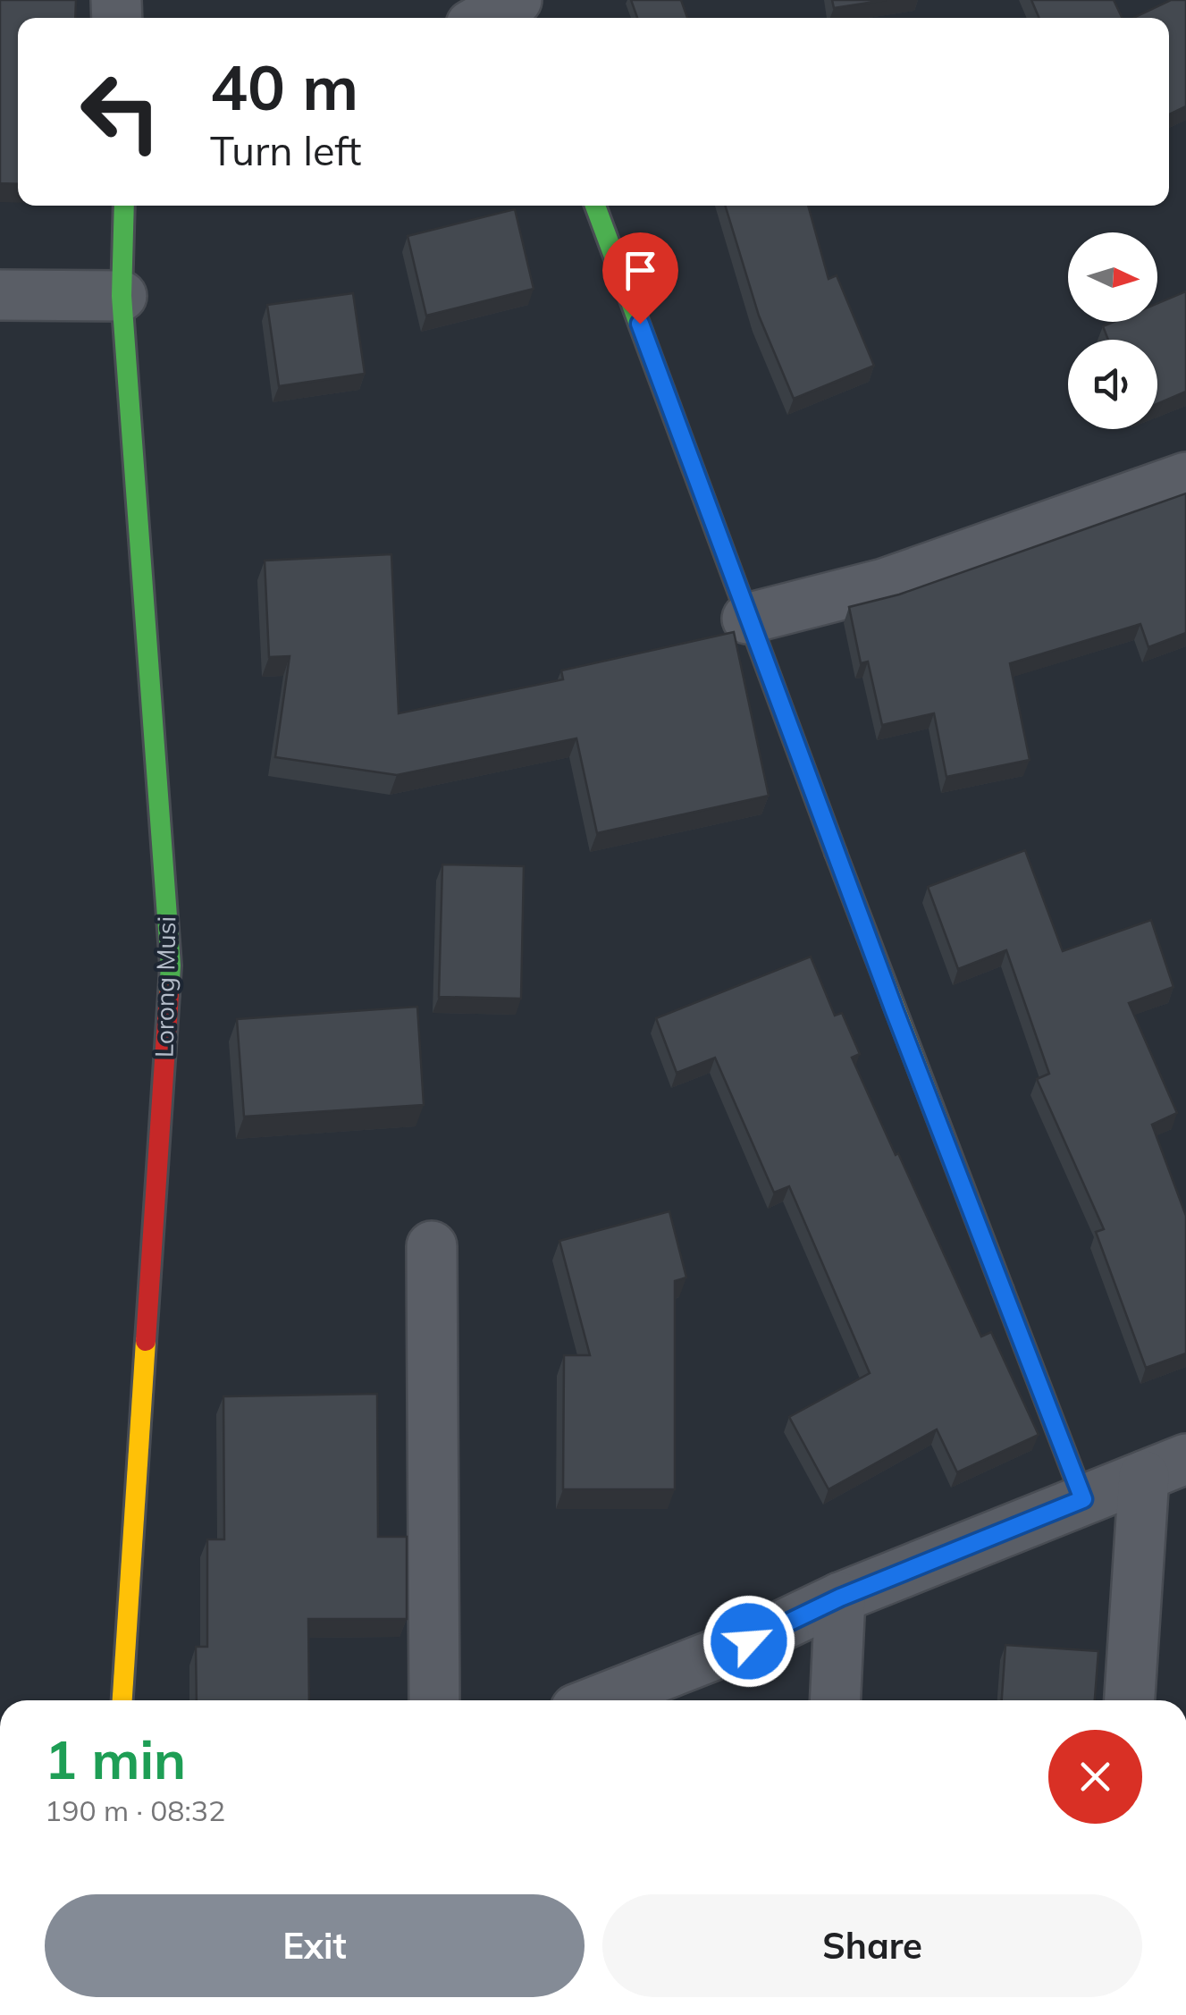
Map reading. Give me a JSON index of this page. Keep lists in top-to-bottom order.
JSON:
{
  "streets": {
    "street": ["Lorong Musi"]
  },
  "north": "right",
  "page": {
    "turn": ["40 m", "Turn left"],
    "heading": ["1 min", "190 m · 08:32"],
    "buttons": ["Exit", "Share"]
  }
}
